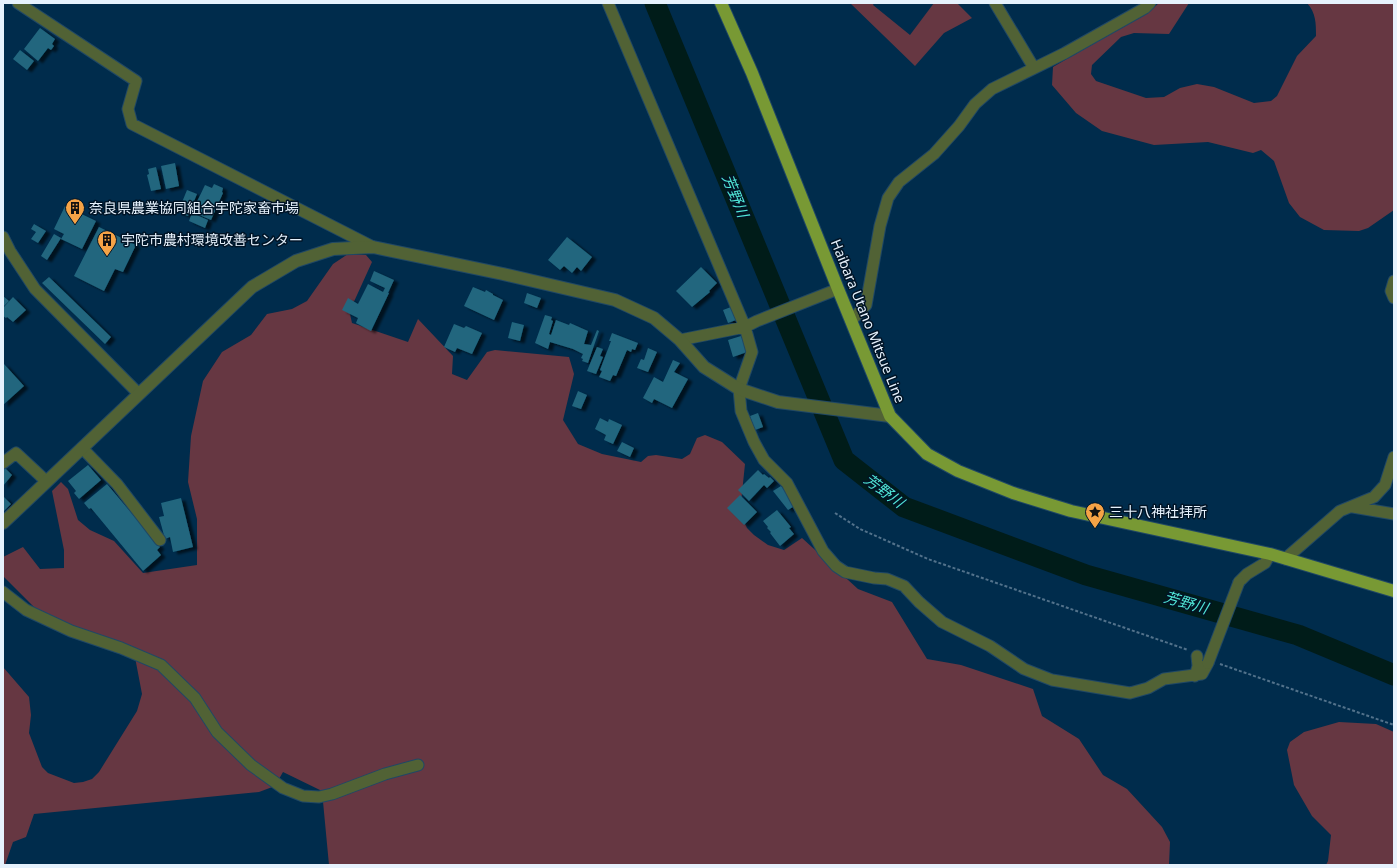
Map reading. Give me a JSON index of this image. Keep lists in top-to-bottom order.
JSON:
{
  "streets": {
    "main road": ["Haibara Utano Mitsue Line"]
  },
  "water": ["芳野川"],
  "places": {
    "building": ["奈良県農業協同組合宇陀家畜市場", "宇陀市農村環境改善センター"],
    "place": ["三十八神社拝所"]
  }
}
